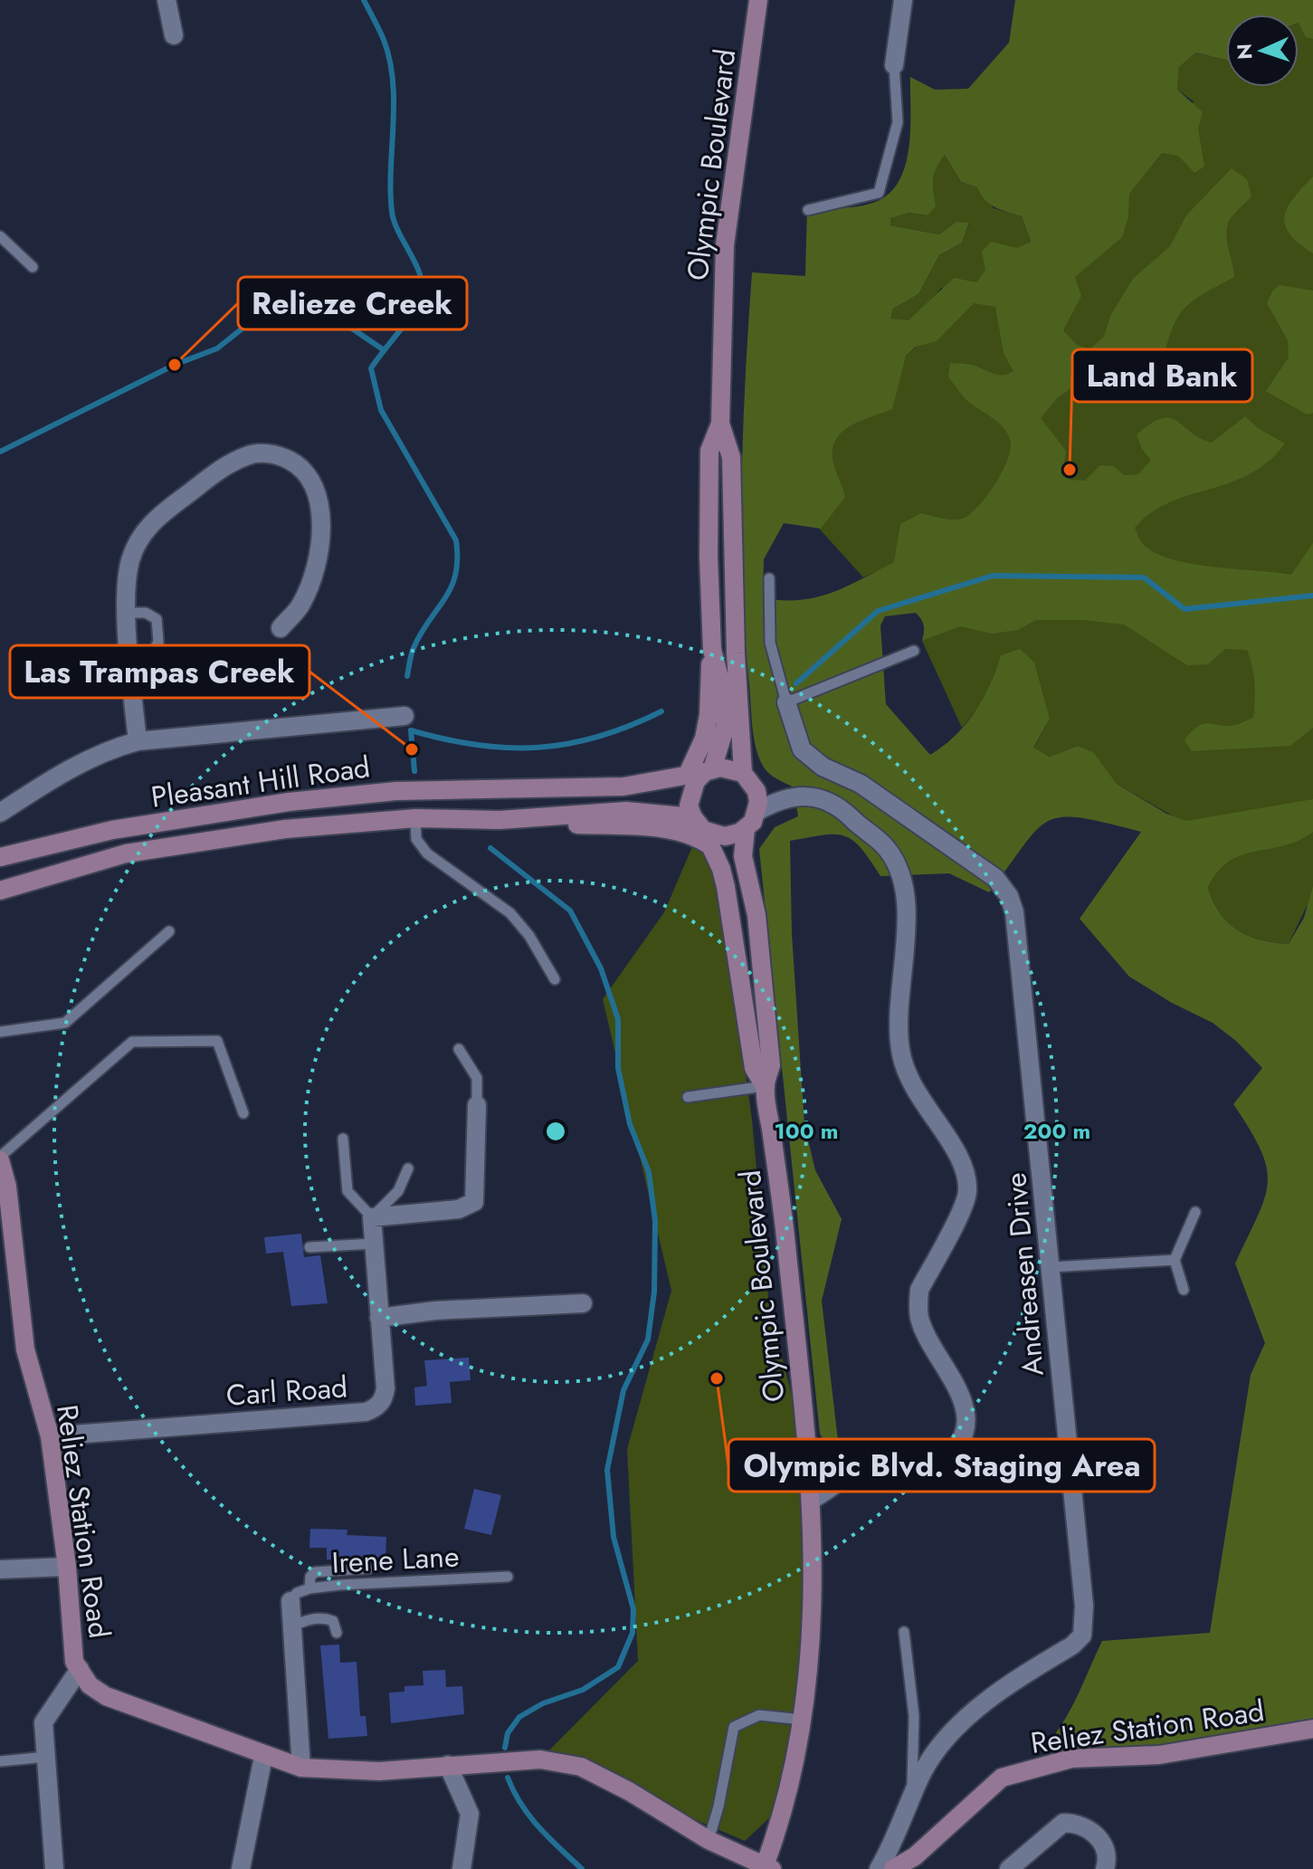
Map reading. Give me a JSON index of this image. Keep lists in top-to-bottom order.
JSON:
{
  "streets": {
    "street": [
      "Olympic Boulevard",
      "Pleasant Hill Road",
      "Andreasen Drive",
      "Carl Road",
      "Reliez Station Road"
    ],
    "lane": ["Irene Lane"]
  },
  "crossings": [
    ["Olympic Boulevard", "Pleasant Hill Road"],
    ["Olympic Boulevard", "Reliez Station Road"],
    ["Carl Road", "Reliez Station Road"]
  ],
  "places": [
    "Relieze Creek",
    "Land Bank",
    "Las Trampas Creek",
    "Olympic Blvd. Staging Area"
  ],
  "north": "left",
  "rings": ["100 m", "200 m"]
}
